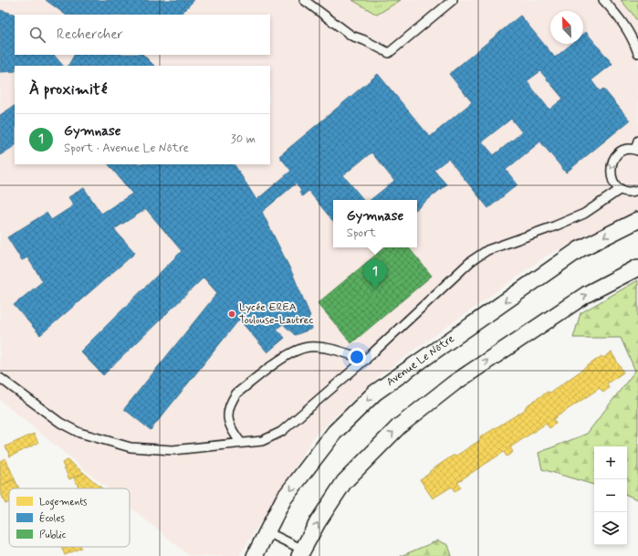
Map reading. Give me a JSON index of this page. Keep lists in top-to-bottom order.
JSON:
{
  "streets": {
    "street": ["Avenue Le Nôtre"]
  },
  "places": ["Lycée EREA Toulouse-Lautrec"],
  "legend": ["Logements", "Écoles", "Public"],
  "north": "top left",
  "page": {
    "search": "Rechercher",
    "heading": "À proximité",
    "list": [
      {
        "mark": "1",
        "name": "Gymnase",
        "note": "Sport · Avenue Le Nôtre",
        "value": "30 m"
      }
    ],
    "popup": ["Gymnase", "Sport"],
    "pins": "1",
    "map_buttons": ["+", "−"]
  }
}
